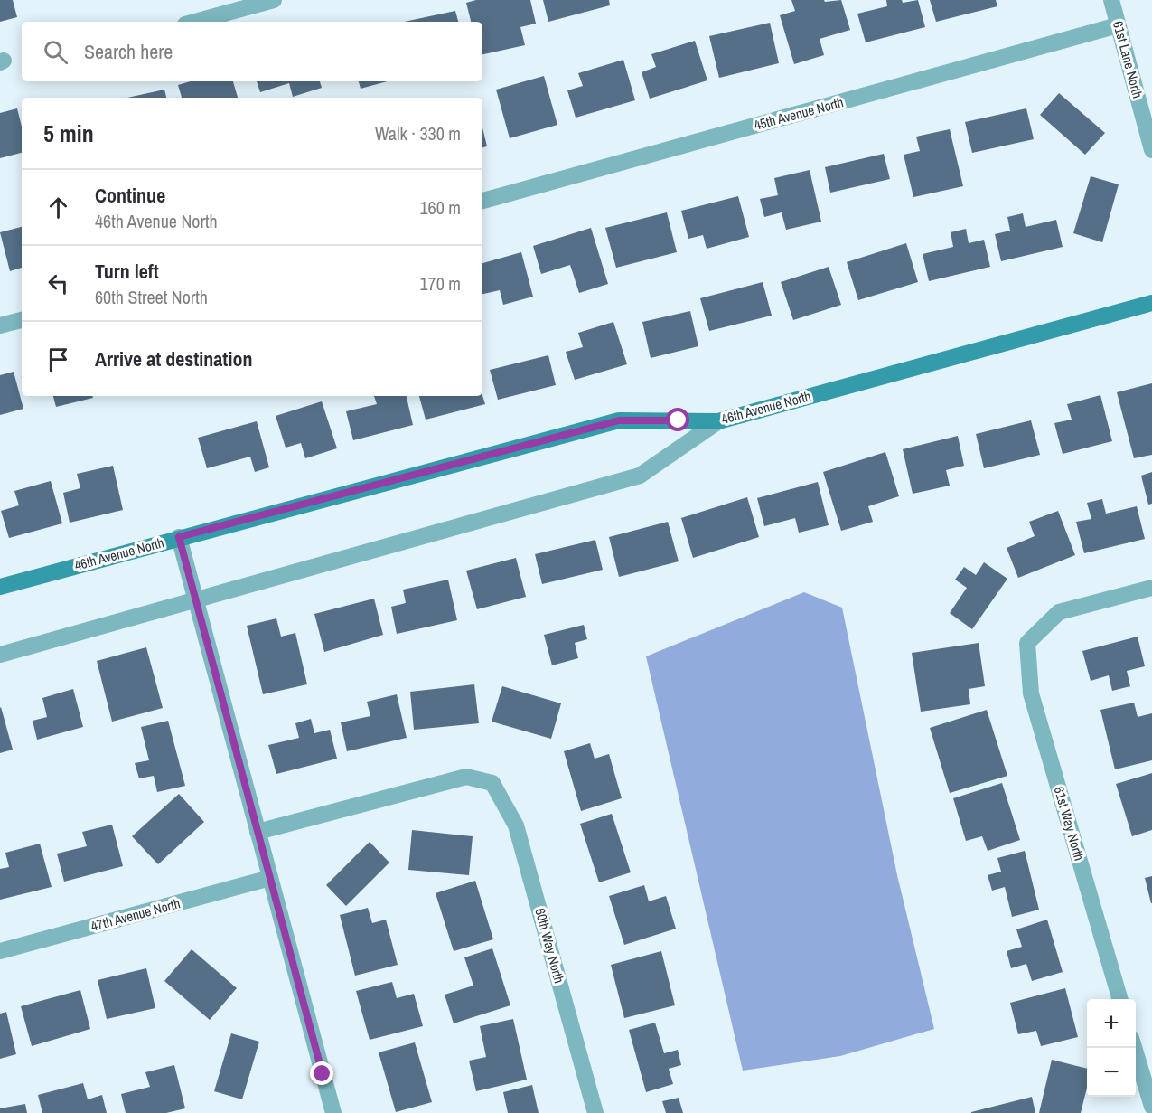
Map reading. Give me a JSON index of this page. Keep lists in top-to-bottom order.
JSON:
{
  "streets": {
    "street": [
      "61st Lane North",
      "45th Avenue North",
      "46th Avenue North",
      "61st Way North",
      "47th Avenue North",
      "60th Way North"
    ]
  },
  "crossings": [
    ["61st Lane North", "45th Avenue North"]
  ],
  "page": {
    "search": "Search here",
    "heading": ["5 min", "Walk · 330 m"],
    "list": [
      ["Continue", "46th Avenue North", "160 m"],
      ["Turn left", "60th Street North", "170 m"],
      "Arrive at destination"
    ],
    "map_buttons": ["+", "−"]
  }
}
